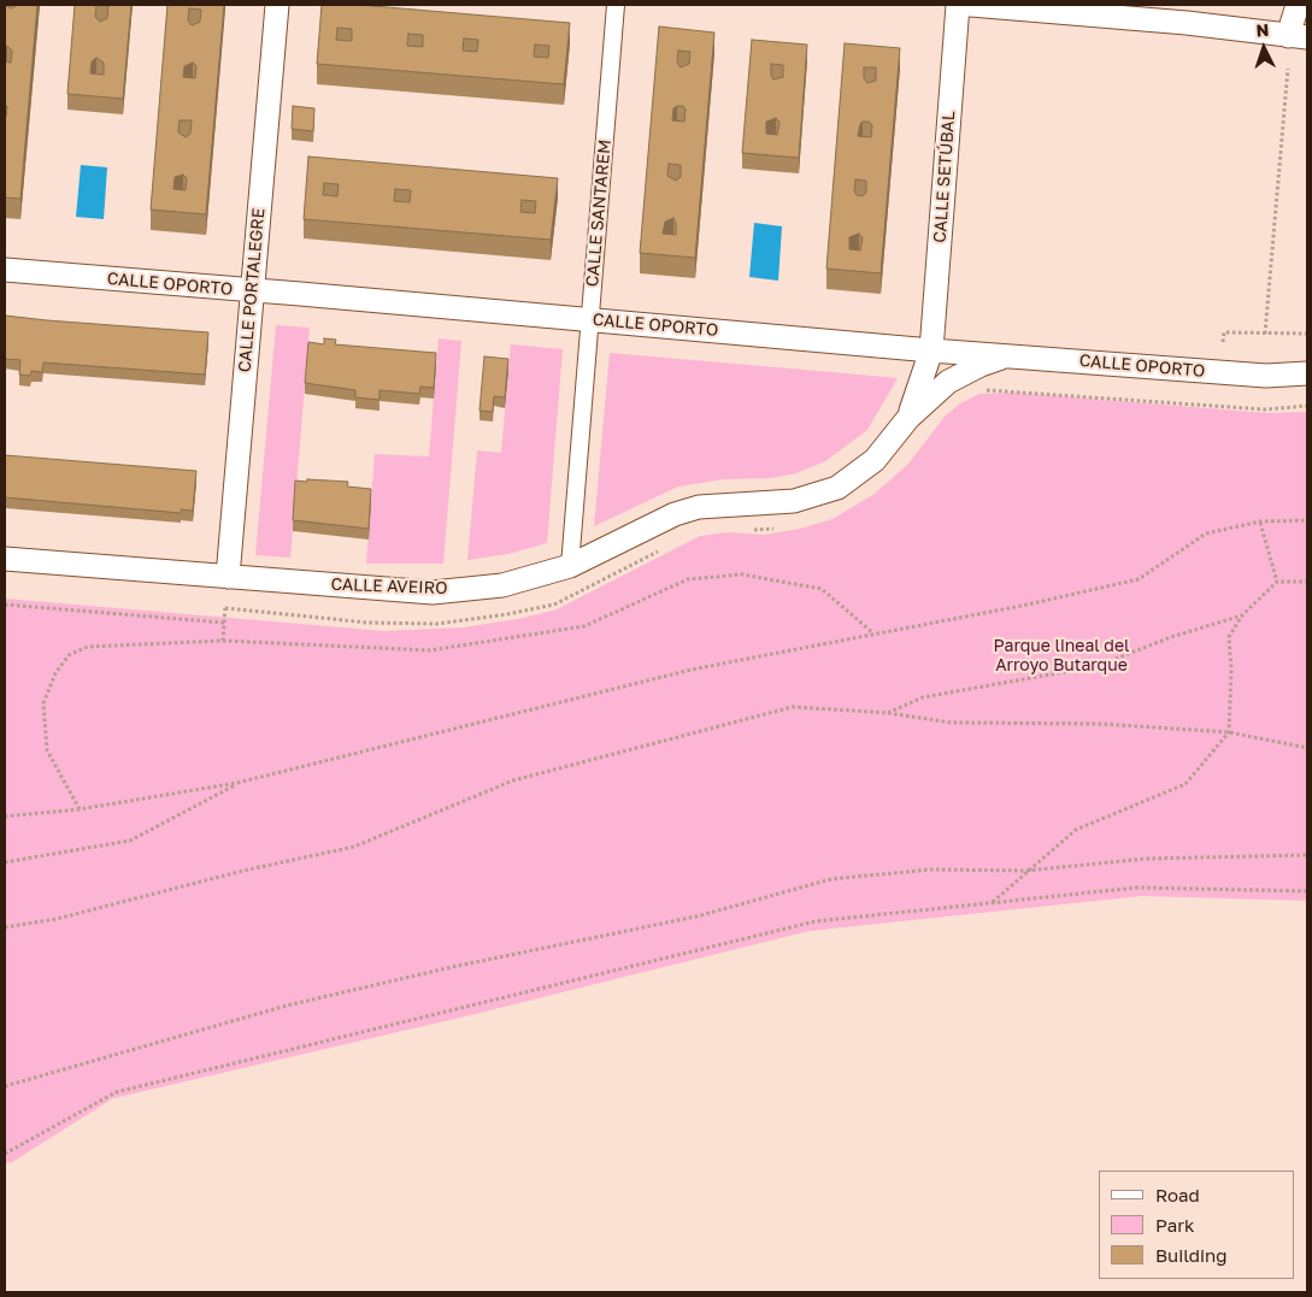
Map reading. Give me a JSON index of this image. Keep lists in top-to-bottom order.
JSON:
{
  "streets": {
    "street": [
      "CALLE SETÚBAL",
      "CALLE SANTAREM",
      "CALLE OPORTO",
      "CALLE PORTALEGRE",
      "CALLE AVEIRO"
    ]
  },
  "crossings": [
    ["CALLE SETÚBAL", "CALLE OPORTO"],
    ["CALLE SETÚBAL", "CALLE AVEIRO"],
    ["CALLE SANTAREM", "CALLE OPORTO"],
    ["CALLE SANTAREM", "CALLE AVEIRO"],
    ["CALLE OPORTO", "CALLE PORTALEGRE"],
    ["CALLE OPORTO", "CALLE AVEIRO"],
    ["CALLE PORTALEGRE", "CALLE AVEIRO"]
  ],
  "parks": ["Parque lineal del Arroyo Butarque"],
  "legend": ["Road", "Park", "Building"],
  "north": "top"
}
